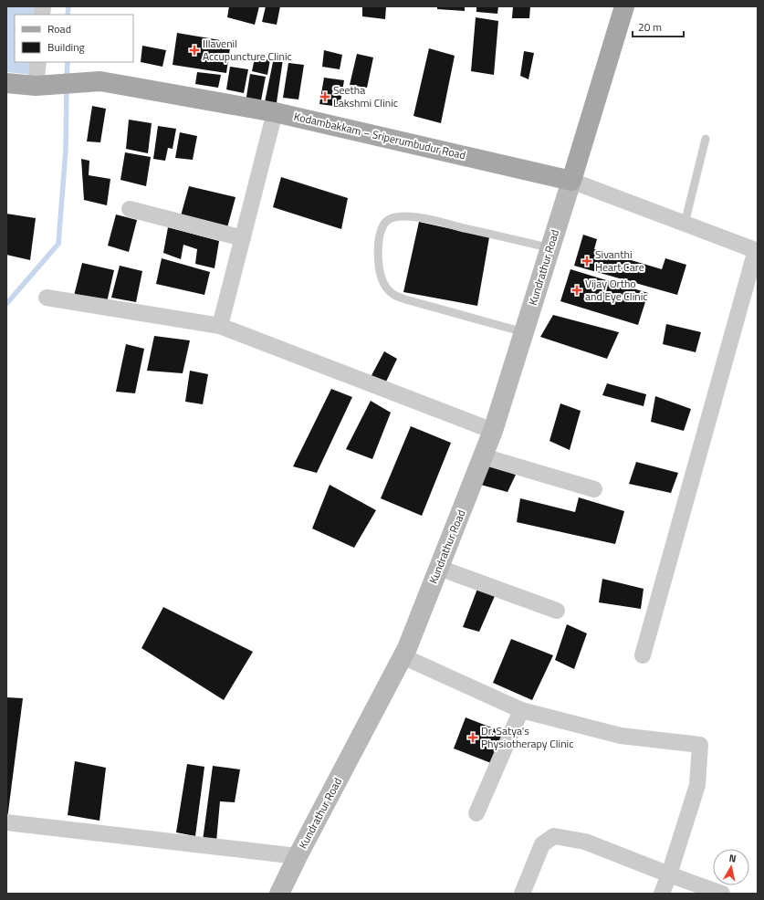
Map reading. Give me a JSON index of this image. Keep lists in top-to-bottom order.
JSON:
{
  "streets": {
    "main road": ["Kodambakkam – Sriperumbudur Road"],
    "street": ["Kundrathur Road"]
  },
  "crossings": [
    ["Kodambakkam – Sriperumbudur Road", "Kundrathur Road"]
  ],
  "places": {
    "health": [
      "Illavenil Accupuncture Clinic",
      "Seetha Lakshmi Clinic",
      "Sivanthi Heart Care",
      "Vijay Ortho and Eye Clinic",
      "Dr. Satya's Physiotherapy Clinic"
    ]
  },
  "legend": ["Road", "Building"],
  "scale_bar": "20 m",
  "north": "top"
}
